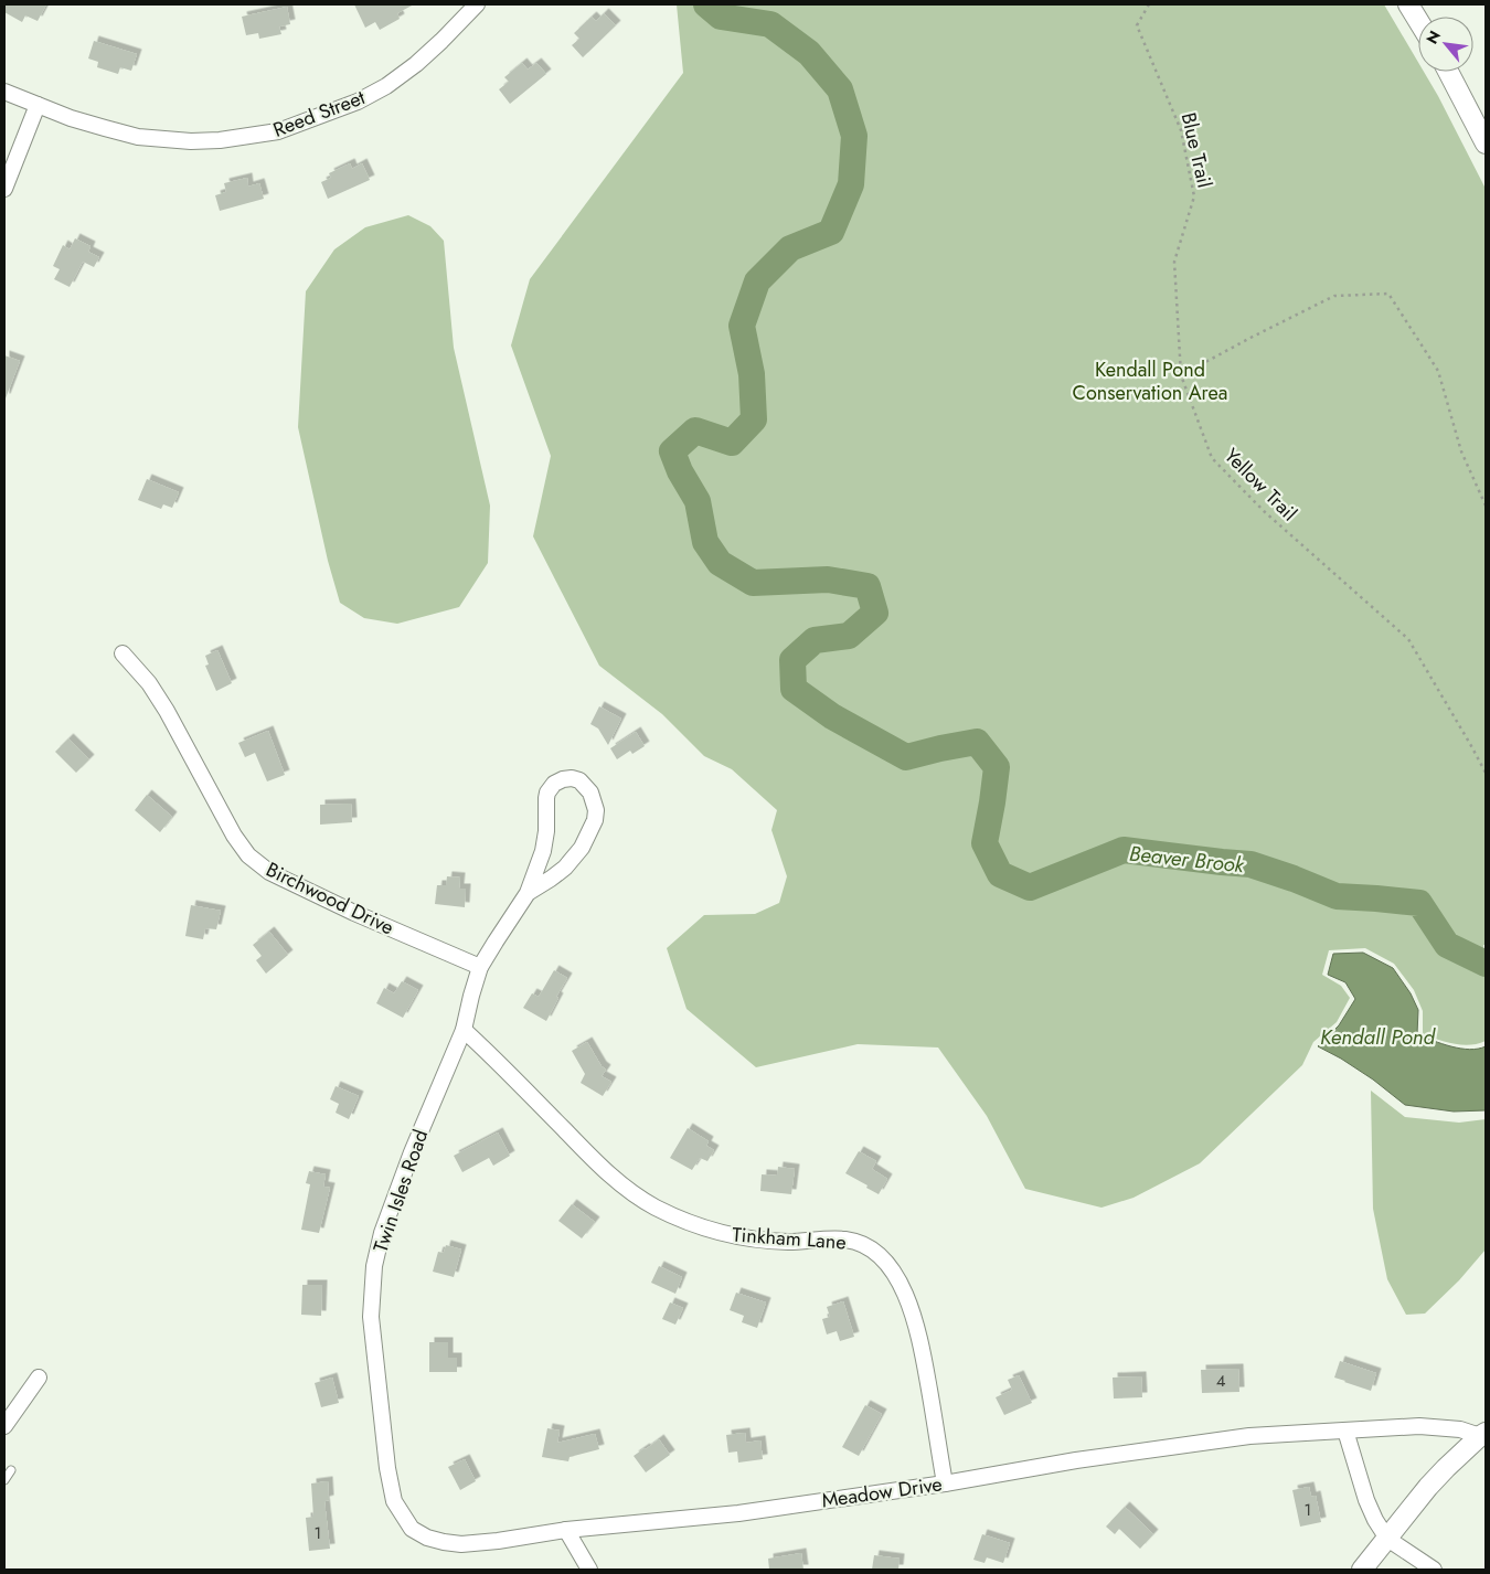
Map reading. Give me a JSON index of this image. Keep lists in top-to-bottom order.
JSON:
{
  "streets": {
    "street": [
      "Reed Street",
      "Birchwood Drive",
      "Twin Isles Road",
      "Tinkham Lane",
      "Meadow Drive"
    ],
    "path": ["Blue Trail", "Yellow Trail"]
  },
  "crossings": [
    ["Blue Trail", "Yellow Trail"],
    ["Birchwood Drive", "Twin Isles Road"],
    ["Twin Isles Road", "Tinkham Lane"],
    ["Twin Isles Road", "Meadow Drive"],
    ["Tinkham Lane", "Meadow Drive"]
  ],
  "water": ["Beaver Brook", "Kendall Pond"],
  "parks": ["Kendall Pond Conservation Area"],
  "house_numbers": ["4", "1", "1"],
  "north": "top left"
}
